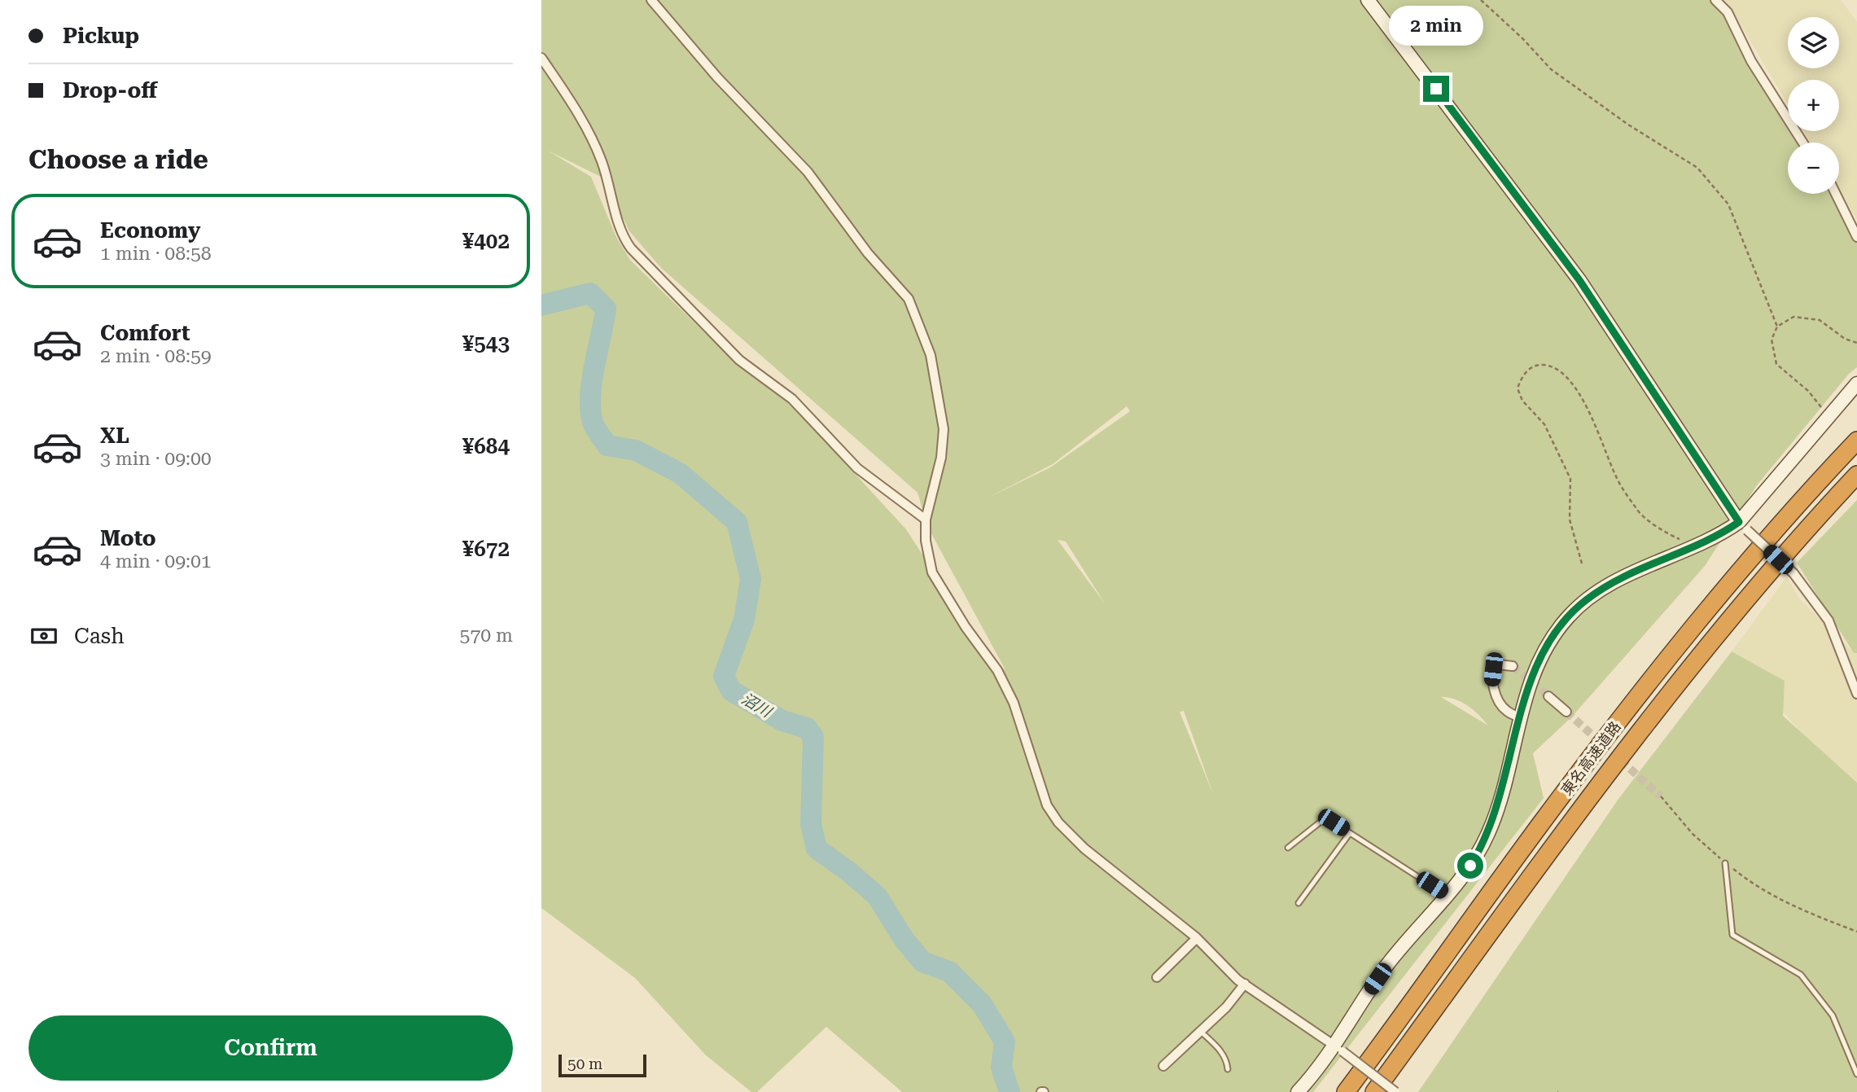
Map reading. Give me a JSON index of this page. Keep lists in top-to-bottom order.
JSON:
{
  "streets": {
    "highway": ["東名高速道路"]
  },
  "water": ["沼川"],
  "scale_bar": "50 m",
  "page": {
    "banner": ["Pickup", "Drop-off"],
    "bubble": "2 min",
    "map_buttons": ["+", "−"],
    "heading": "Choose a ride",
    "list": [
      {
        "name": "Economy",
        "note": "1 min · 08:58",
        "value": "¥402"
      },
      {
        "name": "Comfort",
        "note": "2 min · 08:59",
        "value": "¥543"
      },
      {
        "name": "XL",
        "note": "3 min · 09:00",
        "value": "¥684"
      },
      {
        "name": "Moto",
        "note": "4 min · 09:01",
        "value": "¥672"
      }
    ],
    "pay": ["Cash", "570 m"],
    "buttons": "Confirm",
    "scale": "50 m"
  }
}
